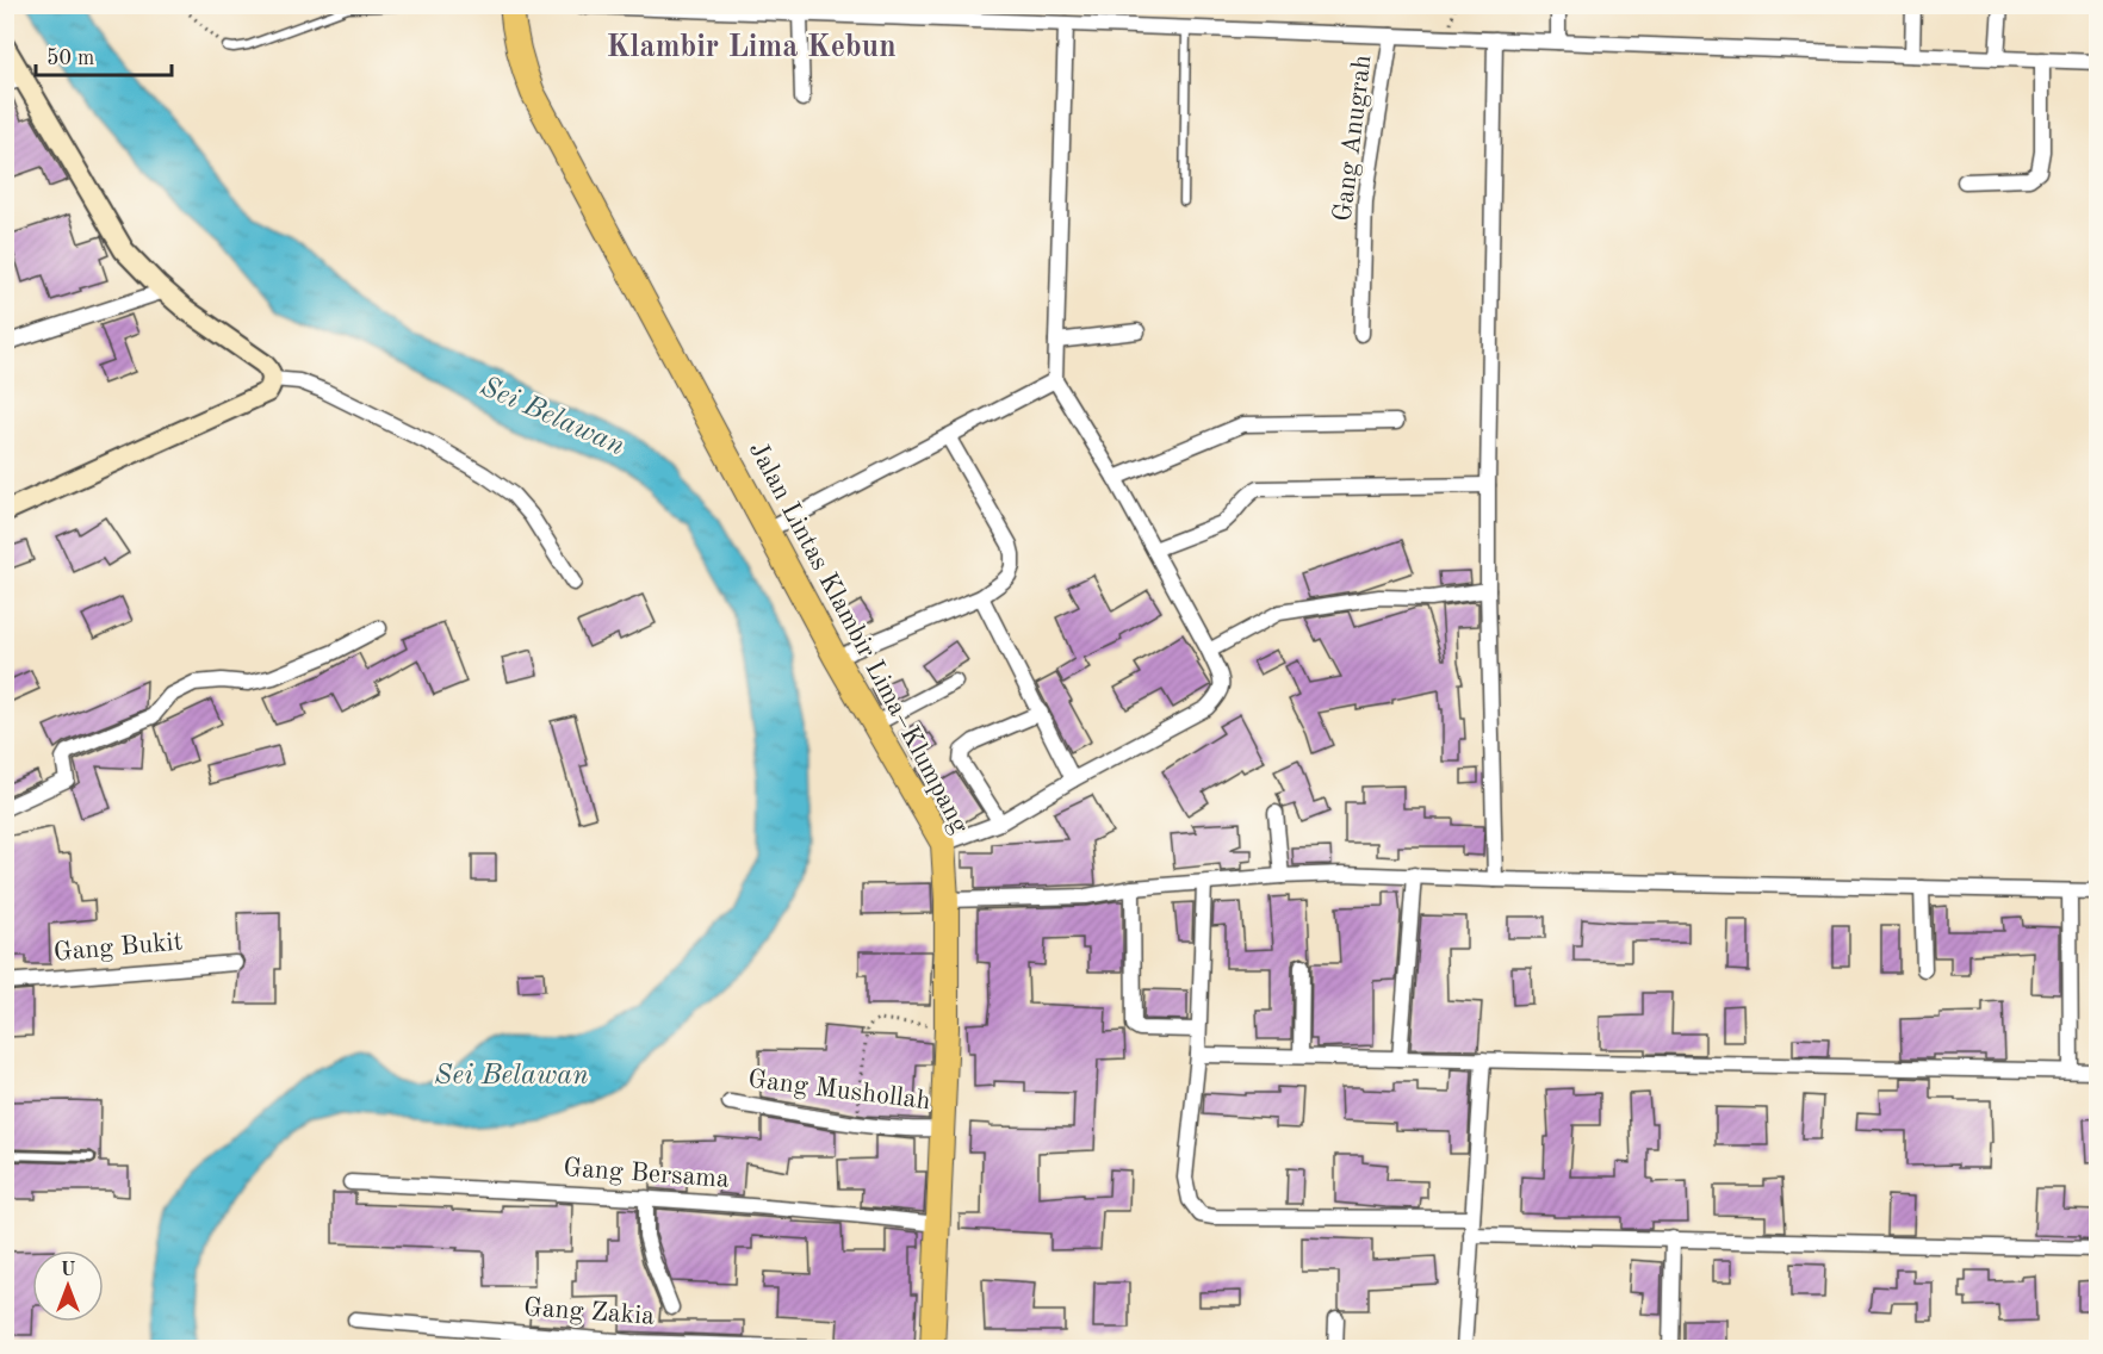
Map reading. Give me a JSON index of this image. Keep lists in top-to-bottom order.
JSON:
{
  "streets": {
    "main road": ["Jalan Lintas Klambir Lima–Klumpang"],
    "street": [
      "Gang Anugrah",
      "Gang Bukit",
      "Gang Mushollah",
      "Gang Bersama",
      "Gang Zakia"
    ]
  },
  "crossings": [
    ["Jalan Lintas Klambir Lima–Klumpang", "Gang Mushollah"],
    ["Jalan Lintas Klambir Lima–Klumpang", "Gang Bersama"]
  ],
  "districts": ["Klambir Lima Kebun"],
  "water": ["Sei Belawan"],
  "scale_bar": "50 m",
  "north": "top"
}
